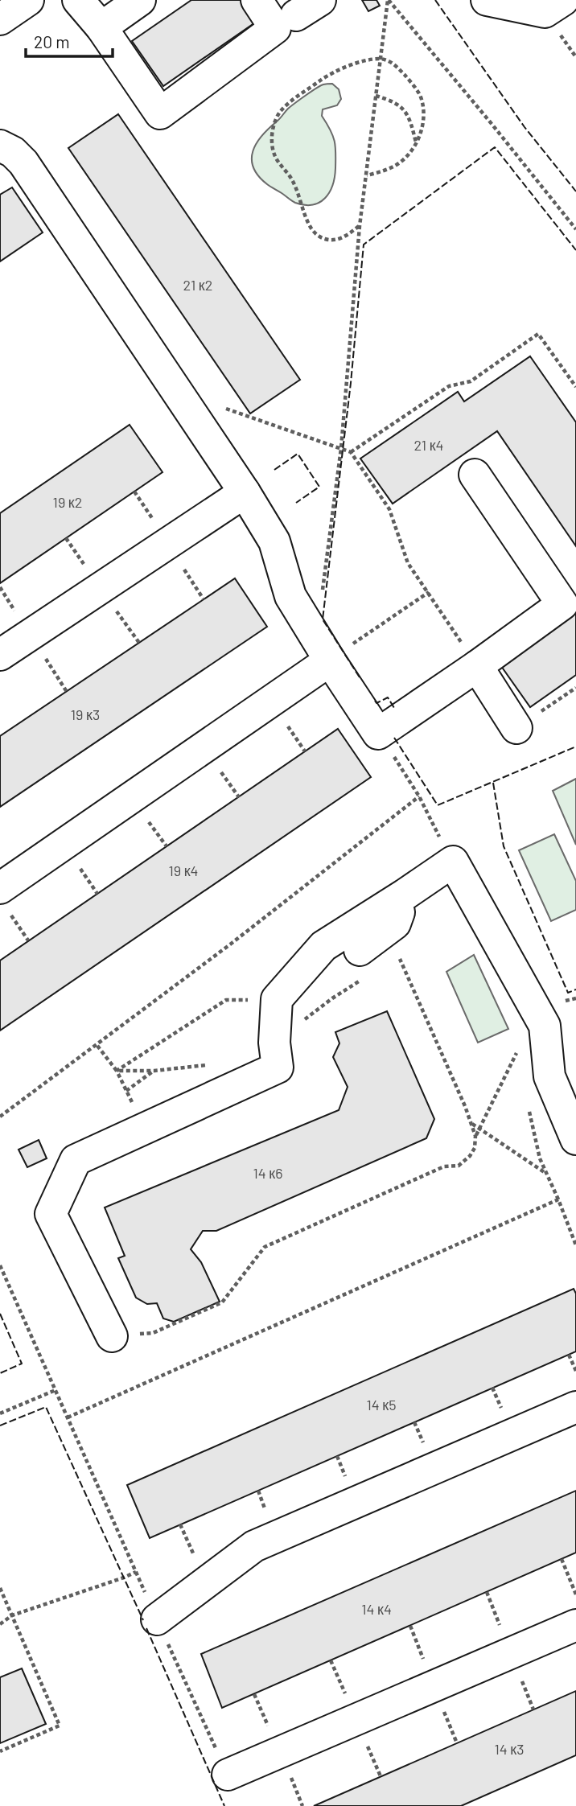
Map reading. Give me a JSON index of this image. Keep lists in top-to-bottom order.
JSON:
{
  "house_numbers": [
    "21 к2",
    "21 к4",
    "19 к2",
    "19 к3",
    "19 к4",
    "14 к6",
    "14 к5",
    "14 к4",
    "14 к3"
  ],
  "scale_bar": "20 m"
}
